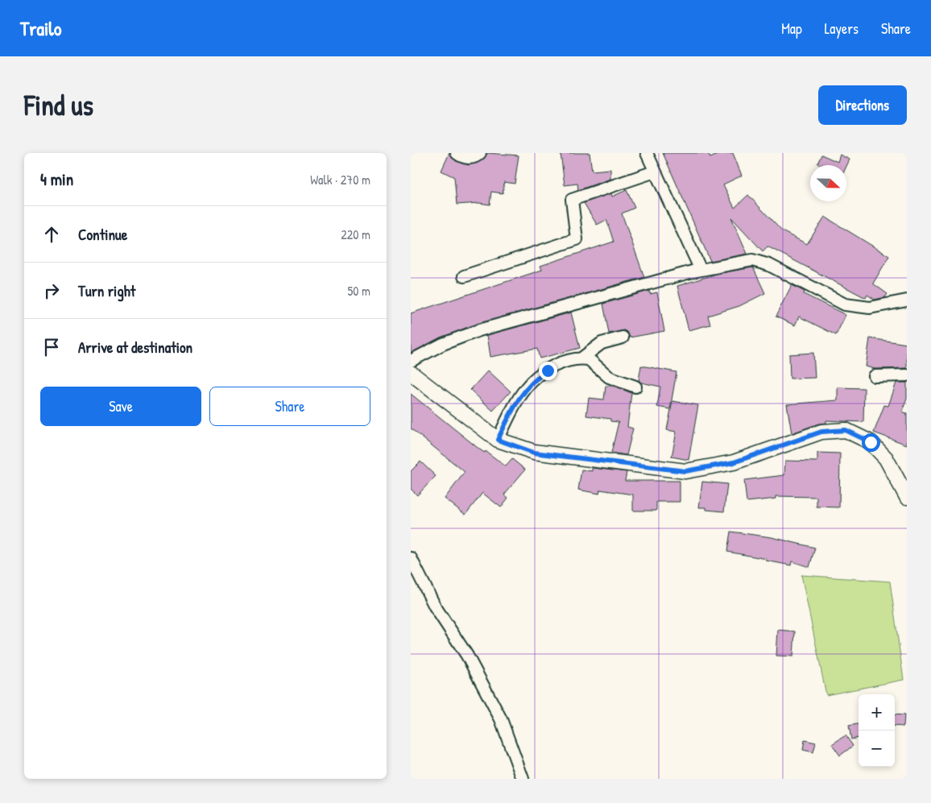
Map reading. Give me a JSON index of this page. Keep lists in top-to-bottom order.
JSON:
{
  "north": "right",
  "page": {
    "header": "Trailo",
    "nav": ["Map", "Layers", "Share"],
    "buttons": [
      "Directions",
      ["Save", "Share"]
    ],
    "title": "Find us",
    "heading": ["4 min", "Walk · 270 m"],
    "list": [
      ["Continue", "220 m"],
      ["Turn right", "50 m"],
      "Arrive at destination"
    ],
    "map_buttons": ["+", "−"]
  }
}
